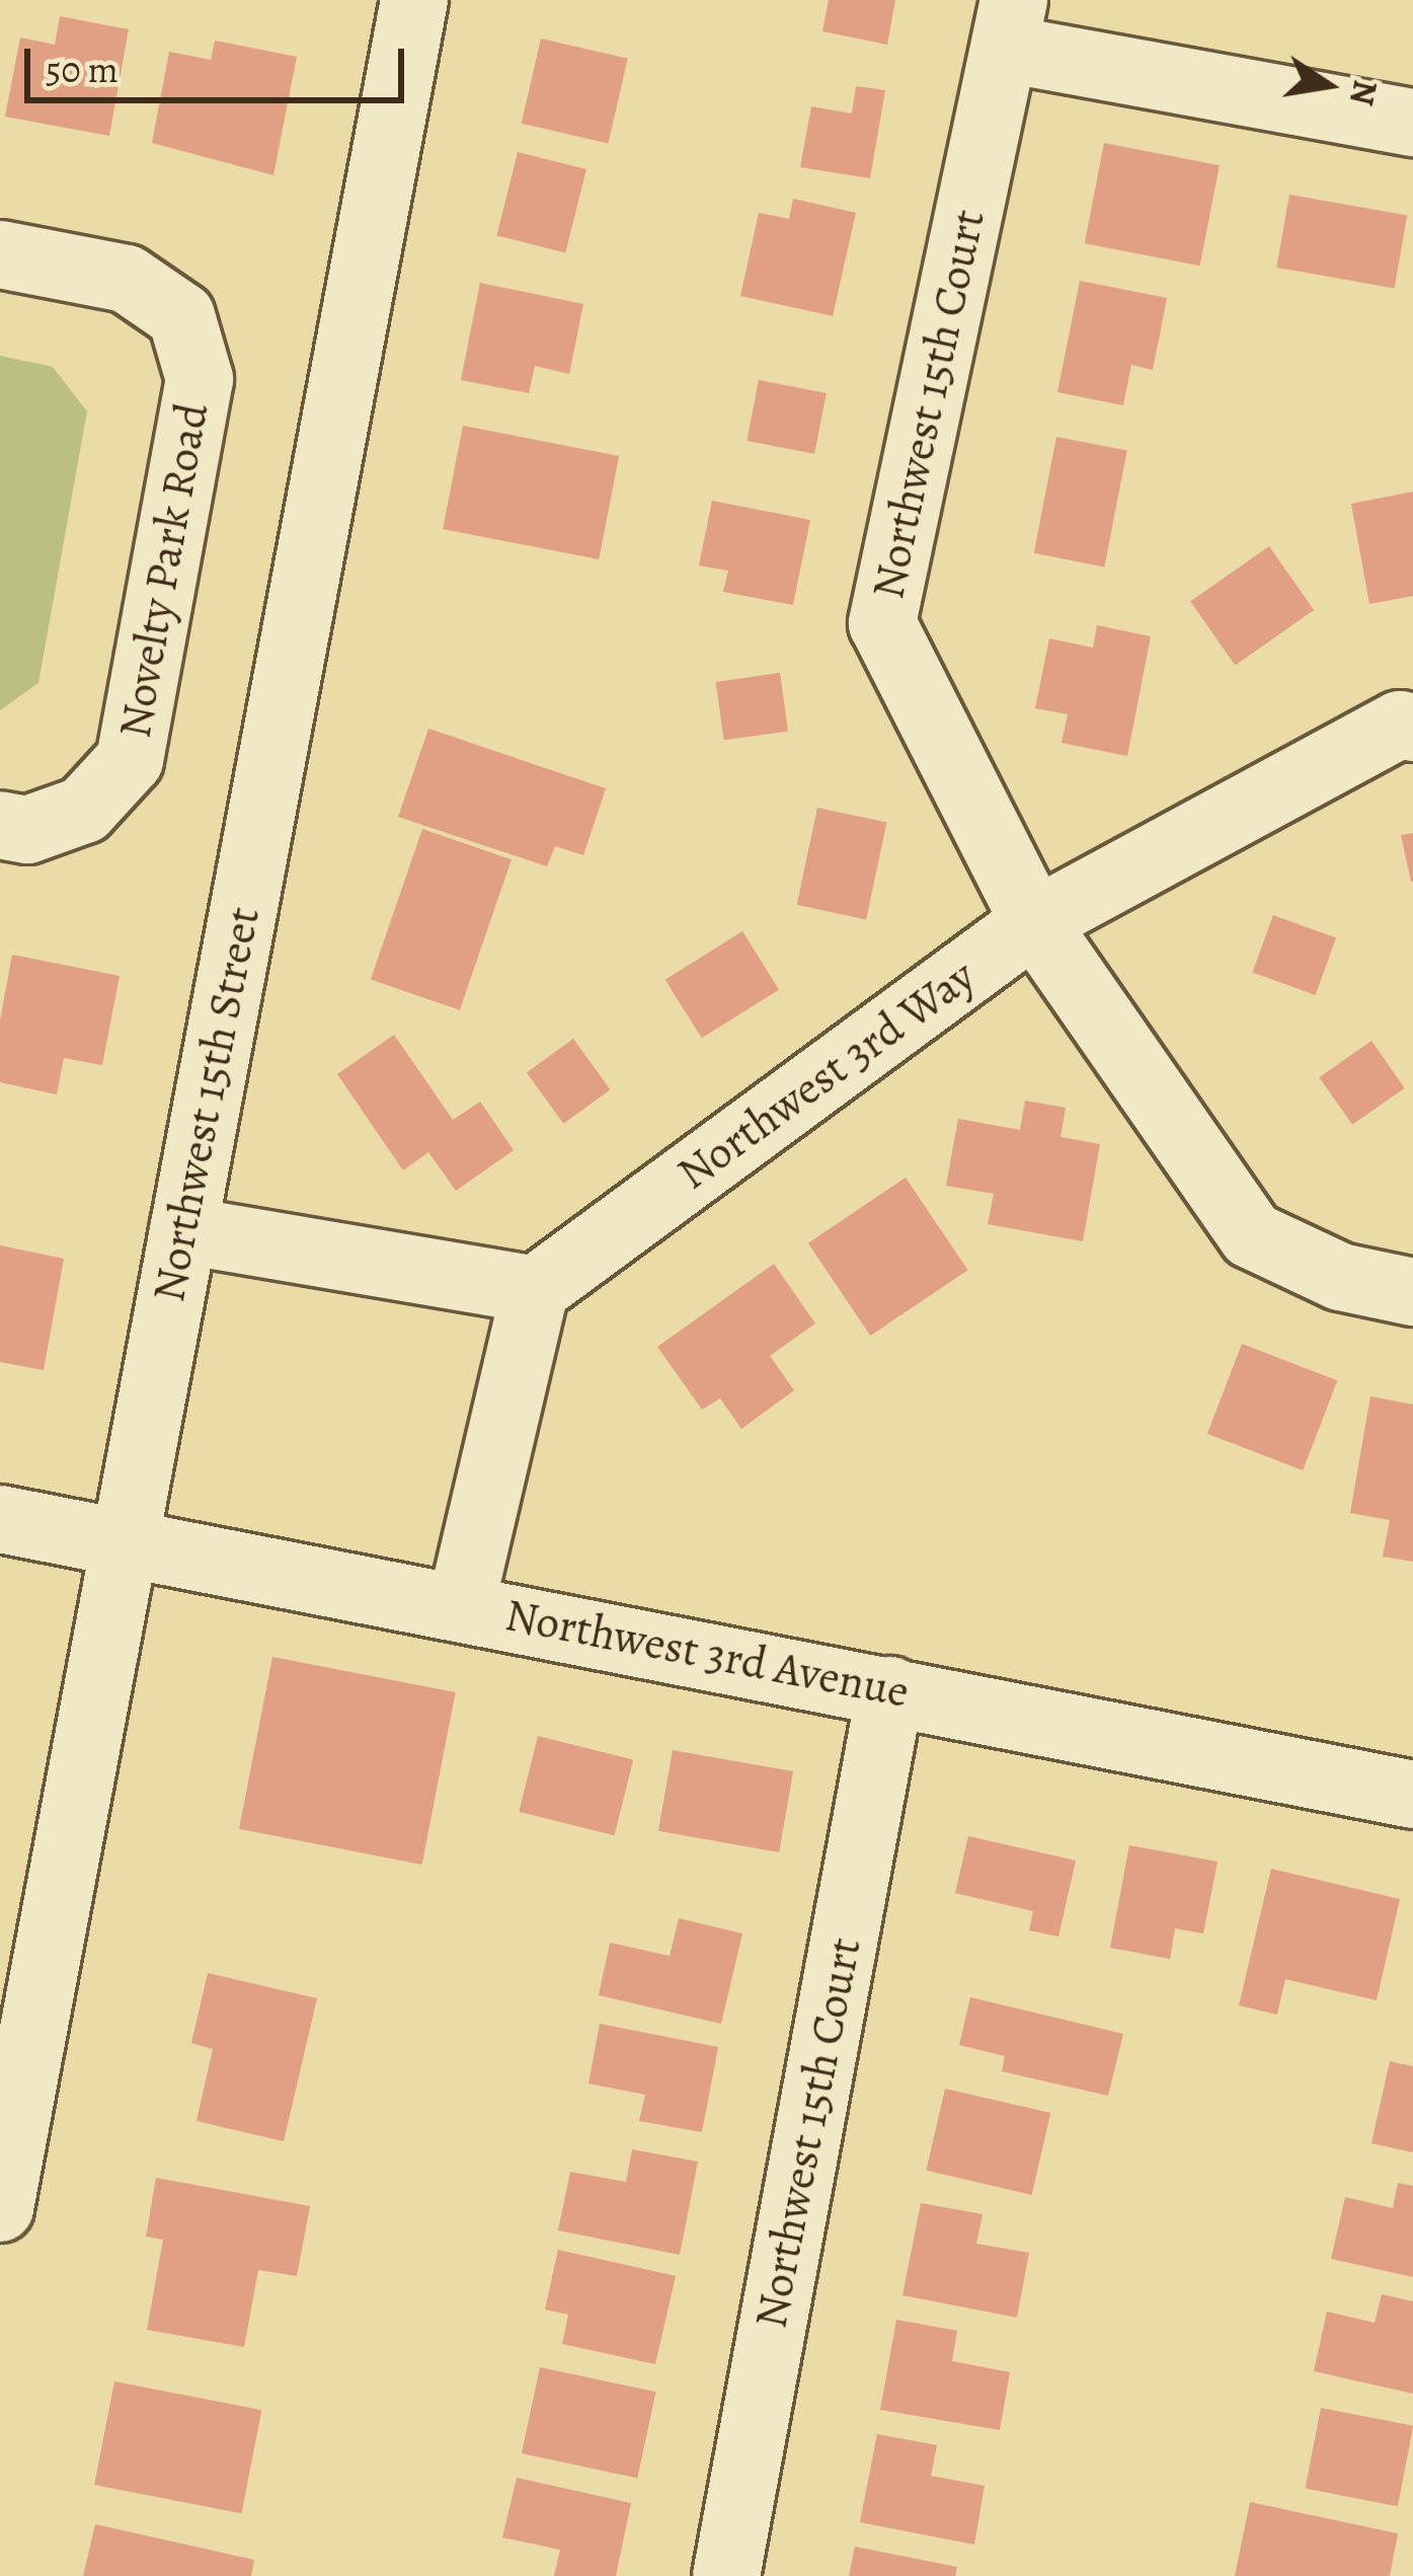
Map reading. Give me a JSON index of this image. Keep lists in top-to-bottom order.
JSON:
{
  "streets": {
    "street": [
      "Northwest 15th Court",
      "Novelty Park Road",
      "Northwest 3rd Way",
      "Northwest 15th Street",
      "Northwest 3rd Avenue"
    ]
  },
  "crossings": [
    ["Northwest 15th Court", "Northwest 3rd Way"],
    ["Northwest 15th Court", "Northwest 3rd Avenue"],
    ["Northwest 15th Street", "Northwest 3rd Avenue"]
  ],
  "scale_bar": "50 m",
  "north": "right"
}
